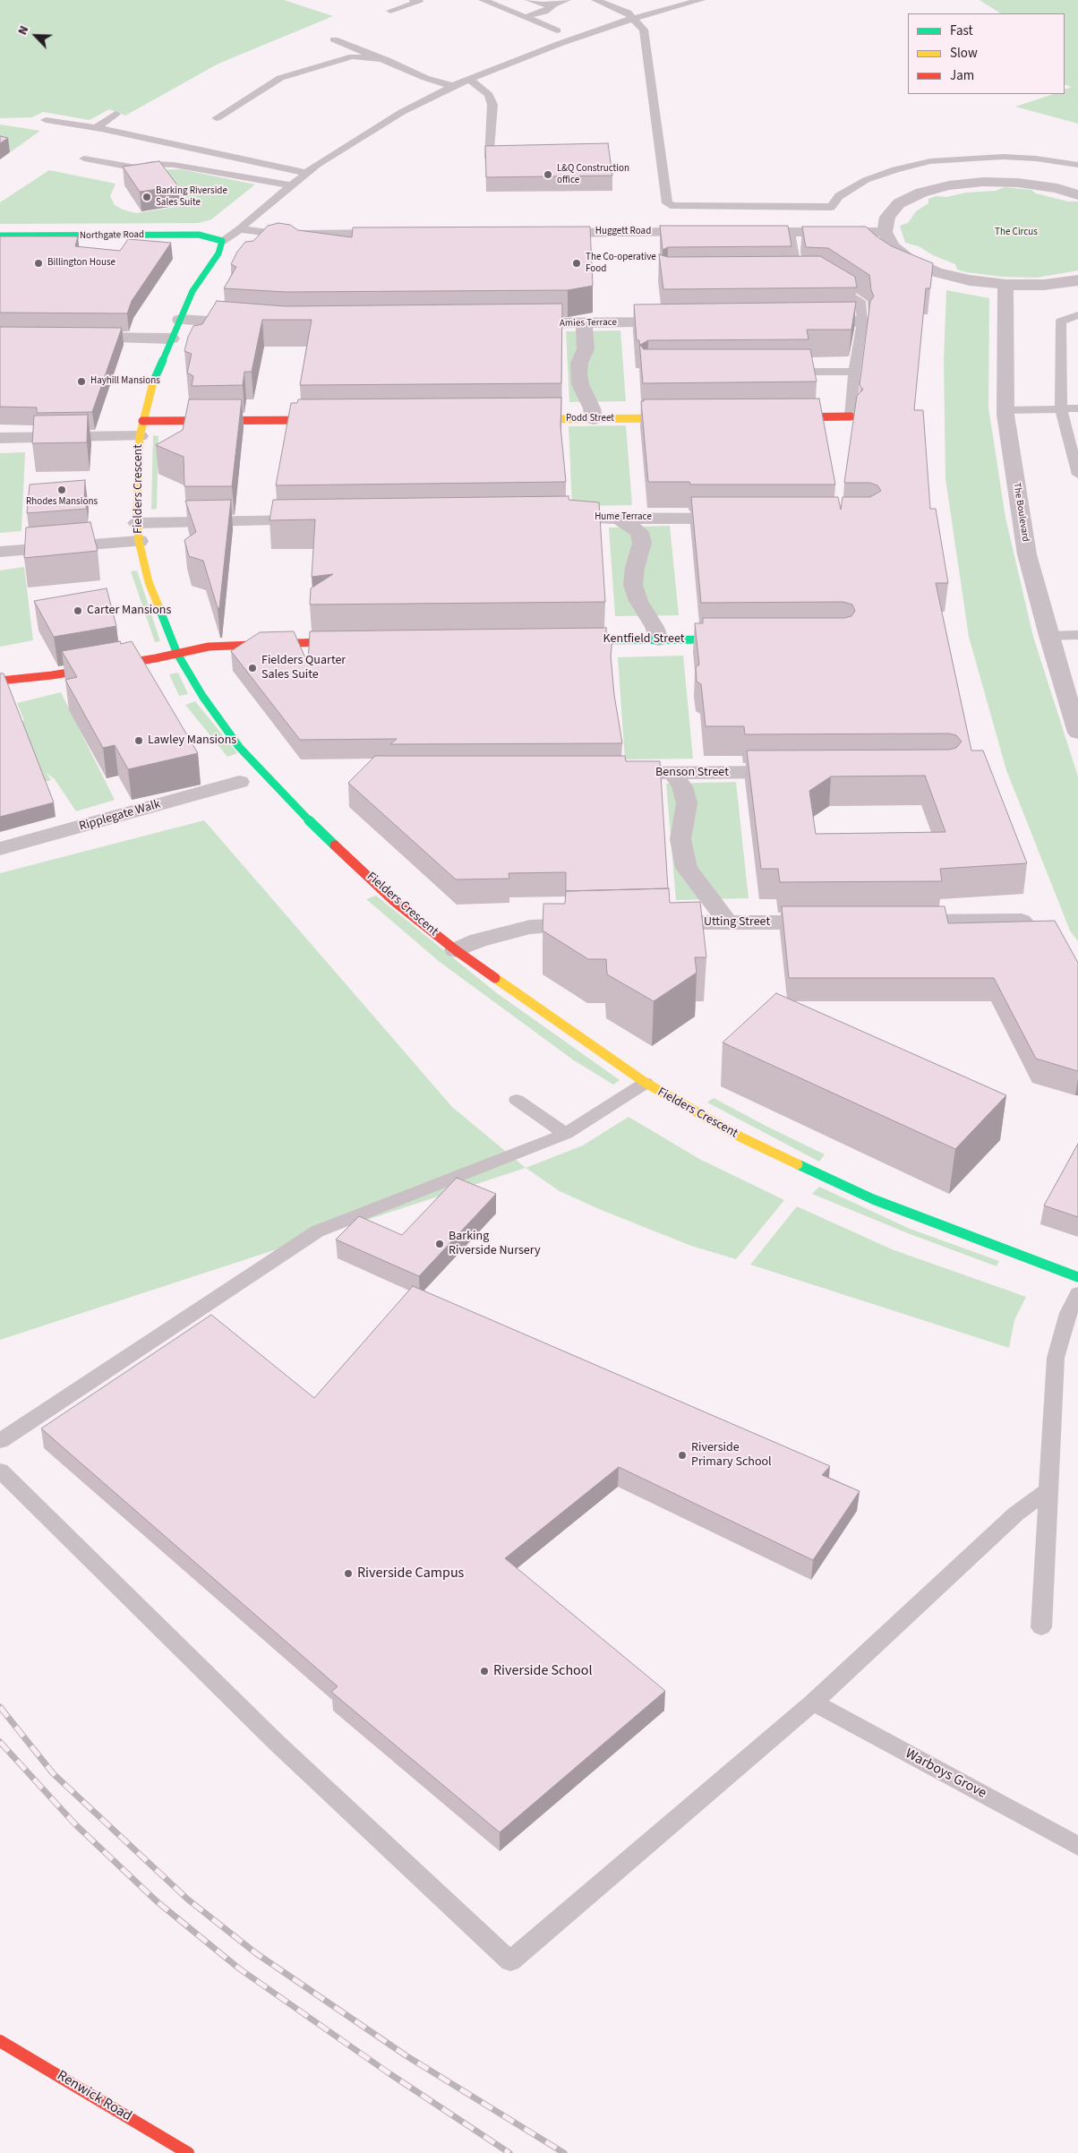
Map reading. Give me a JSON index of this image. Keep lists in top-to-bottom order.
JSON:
{
  "streets": {
    "street": [
      "Huggett Road",
      "Northgate Road",
      "Amies Terrace",
      "Podd Street",
      "Fielders Crescent",
      "The Boulevard",
      "Hume Terrace",
      "Kentfield Street",
      "Benson Street",
      "Ripplegate Walk",
      "Utting Street",
      "Renwick Road"
    ],
    "lane": ["Warboys Grove"]
  },
  "crossings": [
    ["Northgate Road", "Fielders Crescent"]
  ],
  "parks": ["The Circus"],
  "places": [
    "L&Q Construction office",
    "Barking Riverside Sales Suite",
    "Billington House",
    "The Co-operative Food",
    "Hayhill Mansions",
    "Rhodes Mansions",
    "Carter Mansions",
    "Fielders Quarter Sales Suite",
    "Lawley Mansions",
    "Barking Riverside Nursery",
    "Riverside Primary School",
    "Riverside Campus",
    "Riverside School"
  ],
  "legend": ["Fast", "Slow", "Jam"],
  "north": "top left"
}
